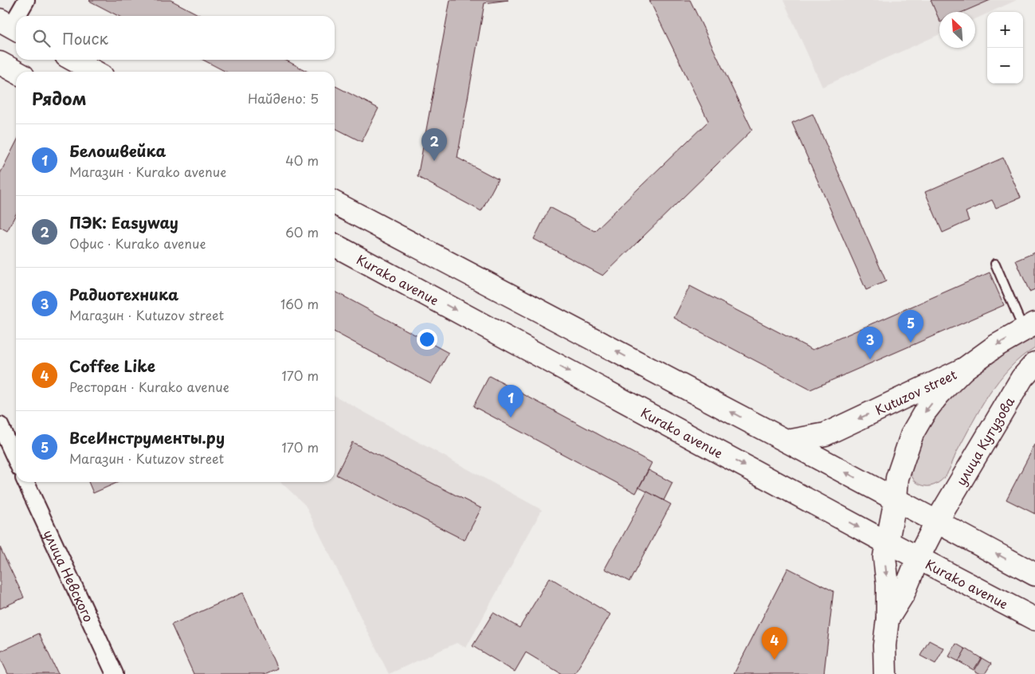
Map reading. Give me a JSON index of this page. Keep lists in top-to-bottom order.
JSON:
{
  "streets": {
    "main road": ["Kurako avenue", "Kutuzov street", "улица Кутузова"],
    "street": ["улица Невского"]
  },
  "crossings": [
    ["Kurako avenue", "улица Кутузова"]
  ],
  "one_way": ["Kutuzov street"],
  "north": "top left",
  "page": {
    "map_buttons": ["+", "−"],
    "search": "Поиск",
    "heading": ["Рядом", "Найдено: 5"],
    "list": [
      {
        "mark": "1",
        "name": "Белошвейка",
        "note": "Магазин · Kurako avenue",
        "value": "40 m"
      },
      {
        "mark": "2",
        "name": "ПЭК: Easyway",
        "note": "Офис · Kurako avenue",
        "value": "60 m"
      },
      {
        "mark": "3",
        "name": "Радиотехника",
        "note": "Магазин · Kutuzov street",
        "value": "160 m"
      },
      {
        "mark": "4",
        "name": "Coffee Like",
        "note": "Ресторан · Kurako avenue",
        "value": "170 m"
      },
      {
        "mark": "5",
        "name": "ВсеИнструменты.ру",
        "note": "Магазин · Kutuzov street",
        "value": "170 m"
      }
    ],
    "pins": [
      "2",
      "5",
      "3",
      "1",
      "4"
    ]
  }
}
